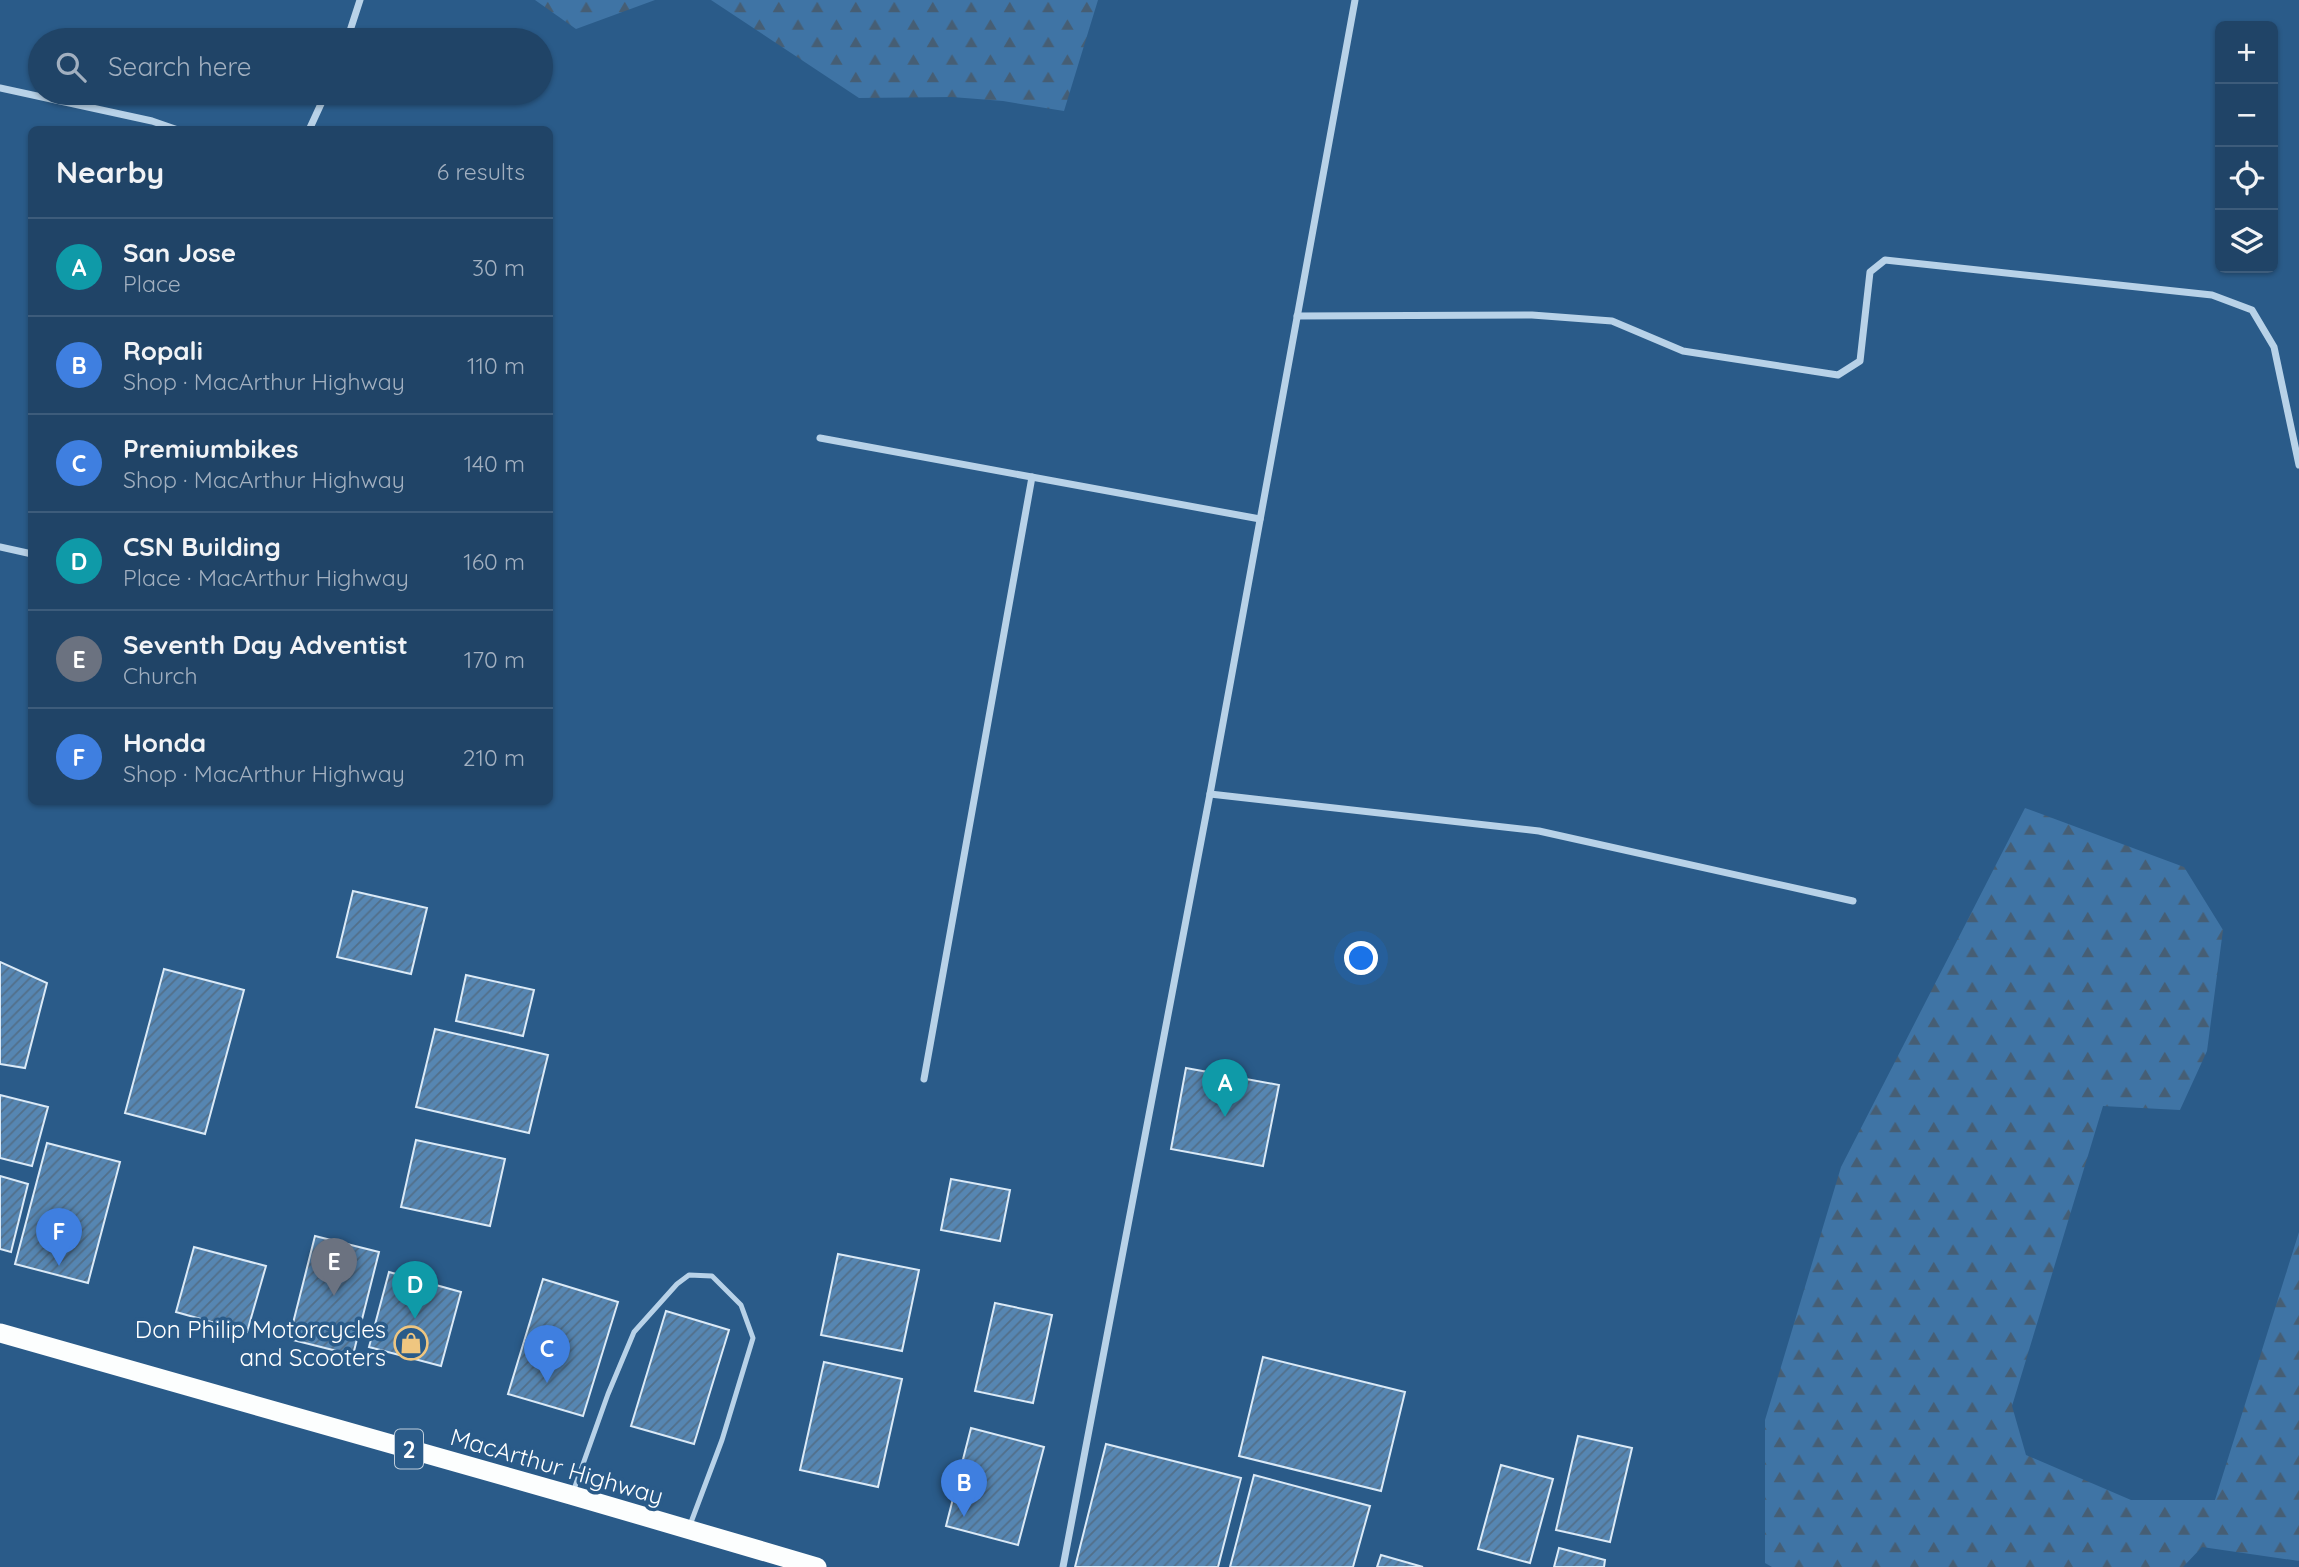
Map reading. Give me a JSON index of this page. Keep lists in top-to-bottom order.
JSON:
{
  "streets": {
    "highway": ["2", "MacArthur Highway"]
  },
  "places": {
    "shop": ["Don Philip Motorcycles and Scooters"]
  },
  "page": {
    "map_buttons": ["+", "−"],
    "search": "Search here",
    "heading": ["Nearby", "6 results"],
    "list": [
      {
        "mark": "A",
        "name": "San Jose",
        "note": "Place",
        "value": "30 m"
      },
      {
        "mark": "B",
        "name": "Ropali",
        "note": "Shop · MacArthur Highway",
        "value": "110 m"
      },
      {
        "mark": "C",
        "name": "Premiumbikes",
        "note": "Shop · MacArthur Highway",
        "value": "140 m"
      },
      {
        "mark": "D",
        "name": "CSN Building",
        "note": "Place · MacArthur Highway",
        "value": "160 m"
      },
      {
        "mark": "E",
        "name": "Seventh Day Adventist",
        "note": "Church",
        "value": "170 m"
      },
      {
        "mark": "F",
        "name": "Honda",
        "note": "Shop · MacArthur Highway",
        "value": "210 m"
      }
    ],
    "pins": [
      "A",
      "F",
      "E",
      "D",
      "C",
      "B"
    ]
  }
}
